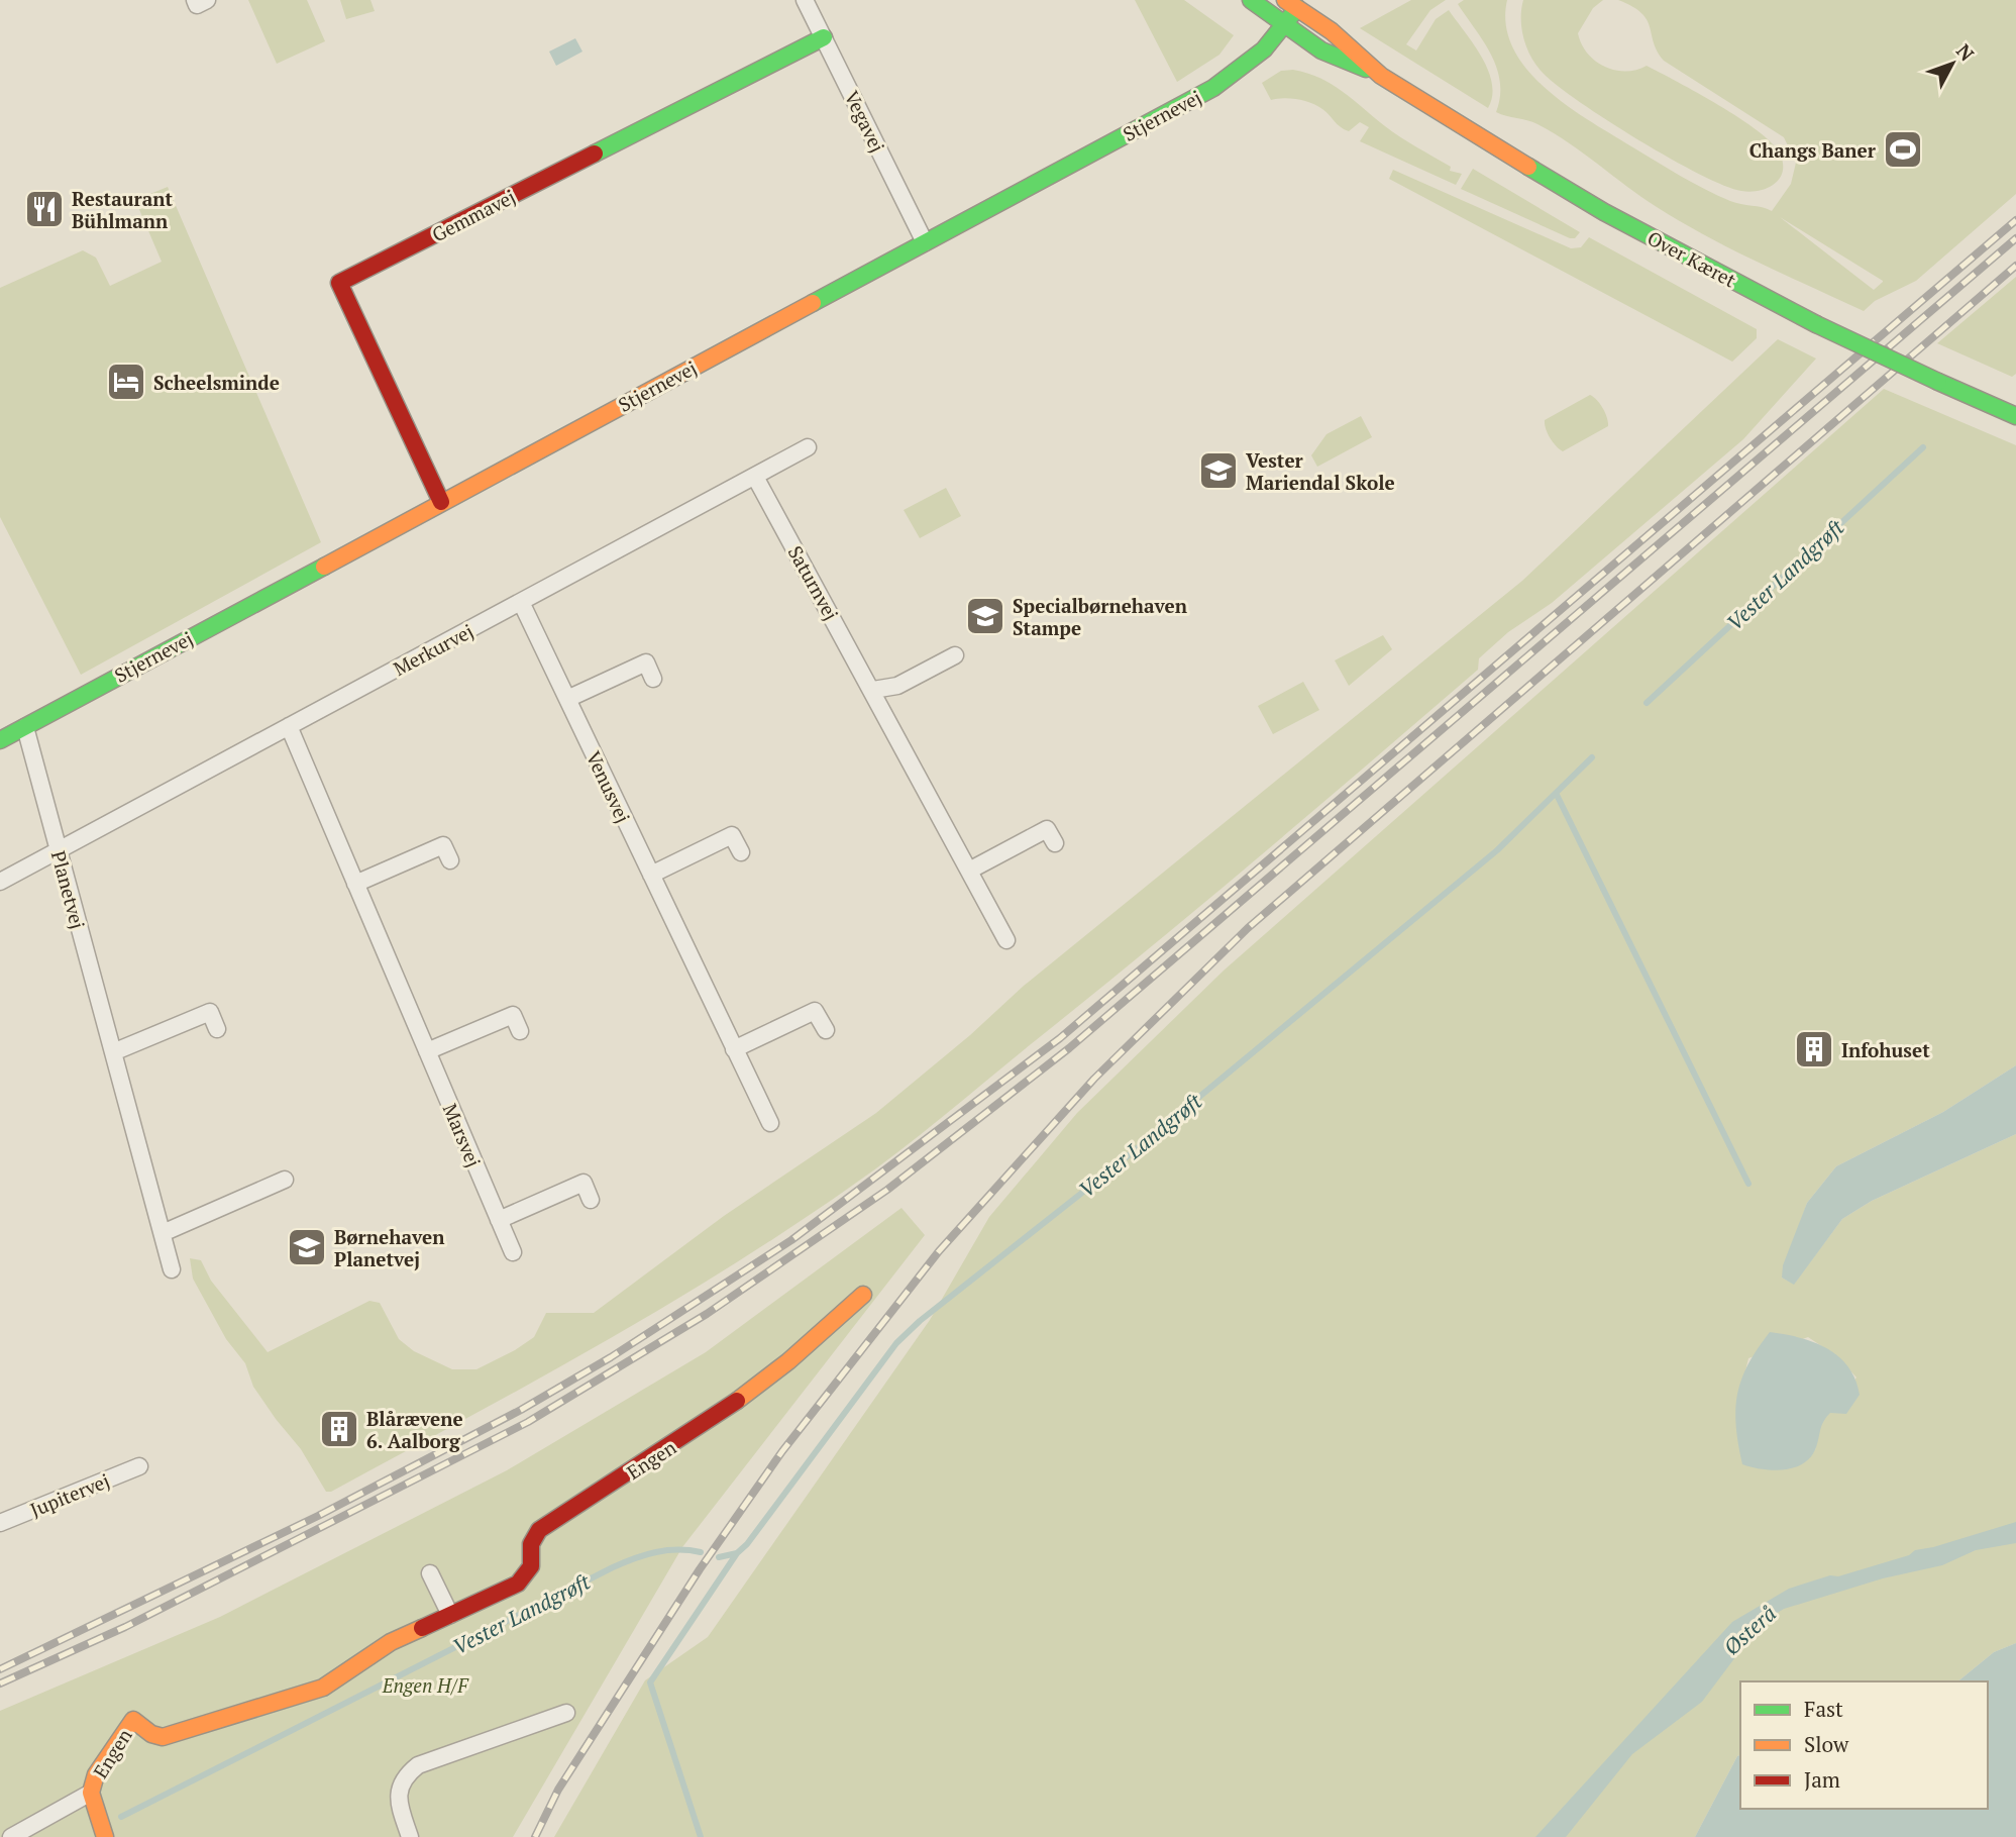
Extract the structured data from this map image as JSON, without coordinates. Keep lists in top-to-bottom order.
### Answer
{
  "streets": {
    "street": [
      "Stjernevej",
      "Vegavej",
      "Gemmavej",
      "Over Kæret",
      "Saturnvej",
      "Merkurvej",
      "Venusvej",
      "Planetvej",
      "Marsvej",
      "Engen",
      "Jupitervej"
    ]
  },
  "crossings": [
    ["Stjernevej", "Vegavej"],
    ["Stjernevej", "Gemmavej"],
    ["Stjernevej", "Over Kæret"],
    ["Stjernevej", "Planetvej"],
    ["Vegavej", "Gemmavej"],
    ["Saturnvej", "Merkurvej"],
    ["Merkurvej", "Venusvej"],
    ["Merkurvej", "Planetvej"],
    ["Merkurvej", "Marsvej"]
  ],
  "water": ["Vester Landgrøft", "Østerå"],
  "parks": ["Engen H/F"],
  "places": {
    "sports": ["Changs Baner"],
    "restaurant": ["Restaurant Bühlmann"],
    "hotel": ["Scheelsminde"],
    "school or university": ["Vester Mariendal Skole", "Specialbørnehaven Stampe", "Børnehaven Planetvej"],
    "building": ["Infohuset", "Blårævene 6. Aalborg"]
  },
  "legend": ["Fast", "Slow", "Jam"],
  "north": "top right"
}
